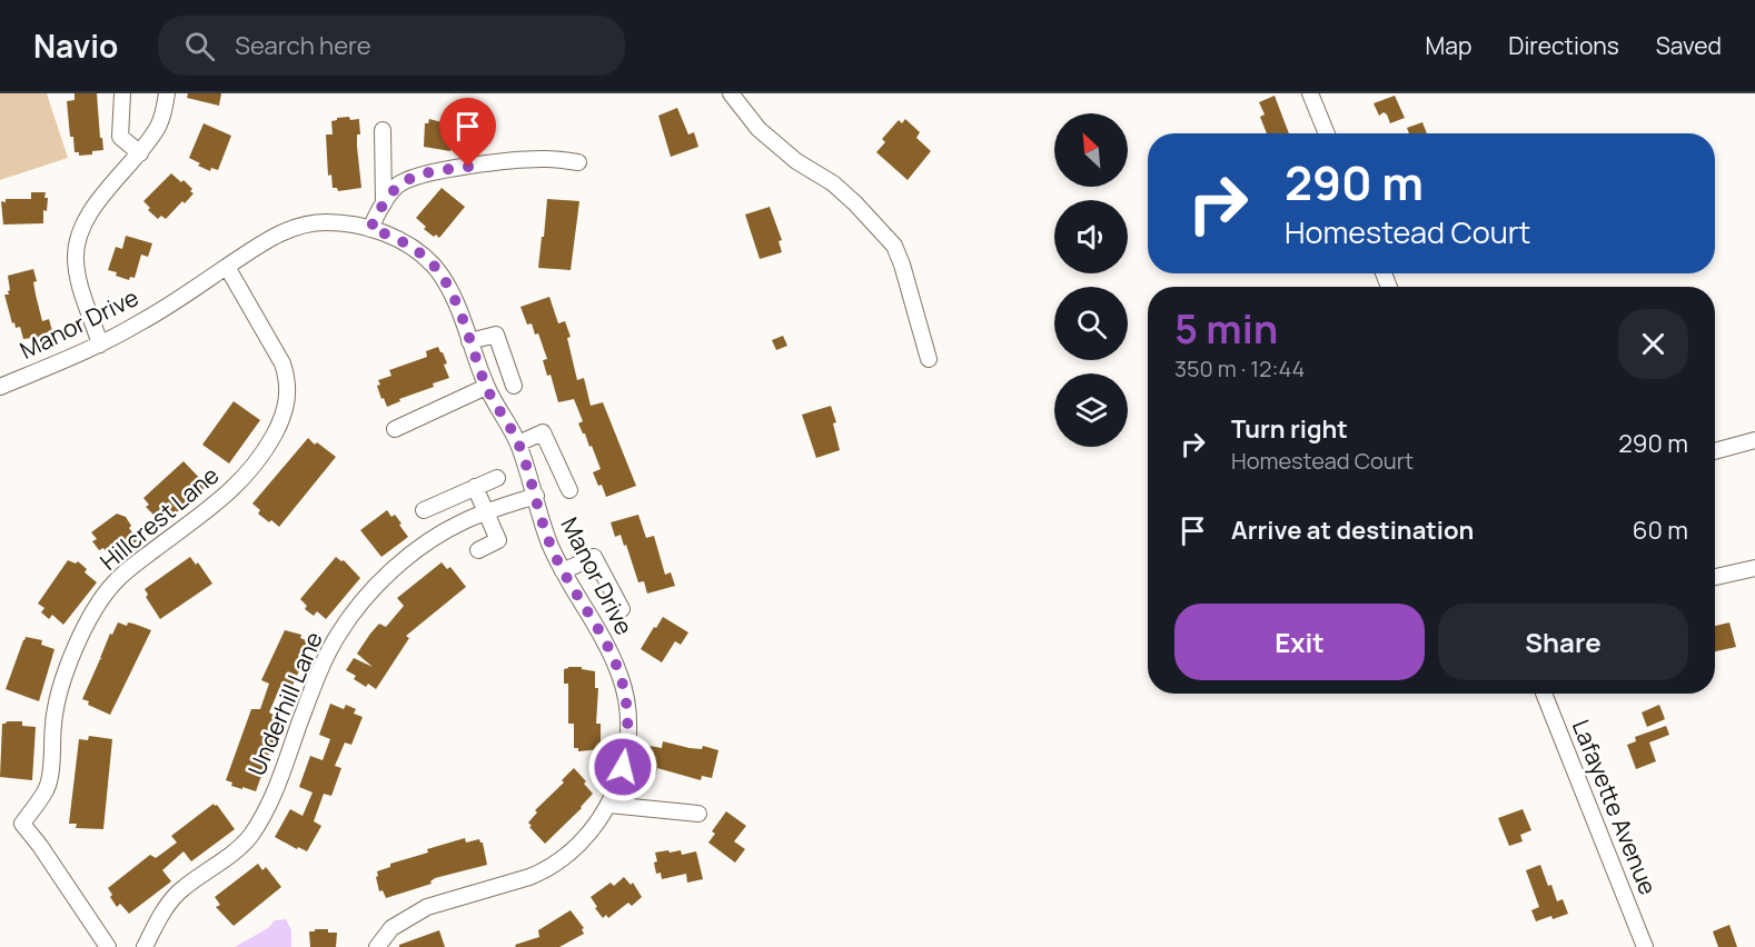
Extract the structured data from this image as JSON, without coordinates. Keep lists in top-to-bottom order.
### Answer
{
  "streets": {
    "street": [
      "Manor Drive",
      "Hillcrest Lane",
      "Underhill Lane",
      "Lafayette Avenue"
    ]
  },
  "crossings": [
    ["Manor Drive", "Hillcrest Lane"],
    ["Manor Drive", "Underhill Lane"]
  ],
  "north": "top left",
  "page": {
    "header": "Navio",
    "search": "Search here",
    "nav": ["Map", "Directions", "Saved"],
    "turn": ["290 m", "Homestead Court"],
    "heading": ["5 min", "350 m · 12:44"],
    "list": [
      {
        "name": "Turn right",
        "note": "Homestead Court",
        "value": "290 m"
      },
      {
        "name": "Arrive at destination",
        "value": "60 m"
      }
    ],
    "buttons": ["Exit", "Share"]
  }
}
